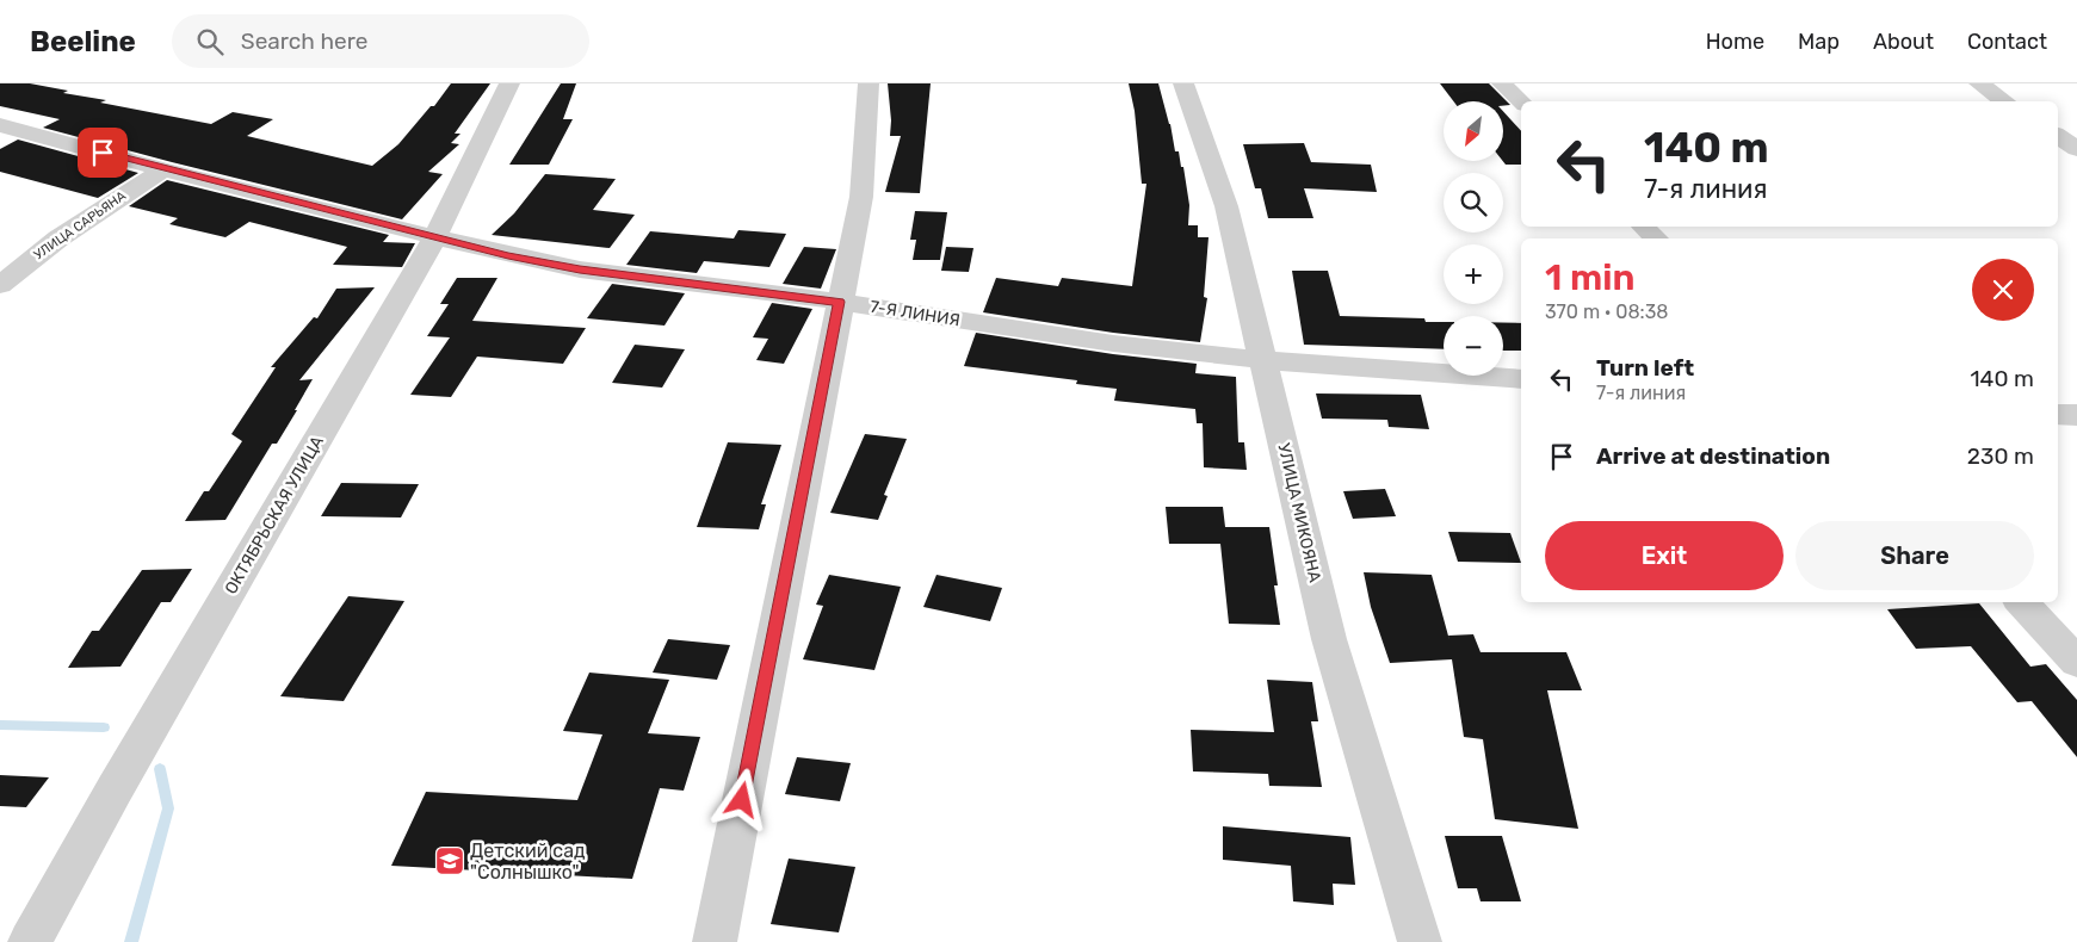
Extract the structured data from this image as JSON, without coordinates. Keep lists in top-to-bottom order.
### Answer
{
  "streets": {
    "street": [
      "УЛИЦА САРЬЯНА",
      "7-Я ЛИНИЯ",
      "УЛИЦА МИКОЯНА",
      "ОКТЯБРЬСКАЯ УЛИЦА"
    ]
  },
  "crossings": [
    ["УЛИЦА САРЬЯНА", "7-Я ЛИНИЯ"],
    ["7-Я ЛИНИЯ", "УЛИЦА МИКОЯНА"],
    ["7-Я ЛИНИЯ", "ОКТЯБРЬСКАЯ УЛИЦА"]
  ],
  "places": {
    "school or university": ["Детский сад \"Солнышко\""]
  },
  "north": "bottom left",
  "page": {
    "header": "Beeline",
    "search": "Search here",
    "nav": [
      "Home",
      "Map",
      "About",
      "Contact"
    ],
    "map_buttons": ["+", "−"],
    "turn": ["140 m", "7-я линия"],
    "heading": ["1 min", "370 m · 08:38"],
    "list": [
      {
        "name": "Turn left",
        "note": "7-я линия",
        "value": "140 m"
      },
      {
        "name": "Arrive at destination",
        "value": "230 m"
      }
    ],
    "buttons": ["Exit", "Share"]
  }
}
